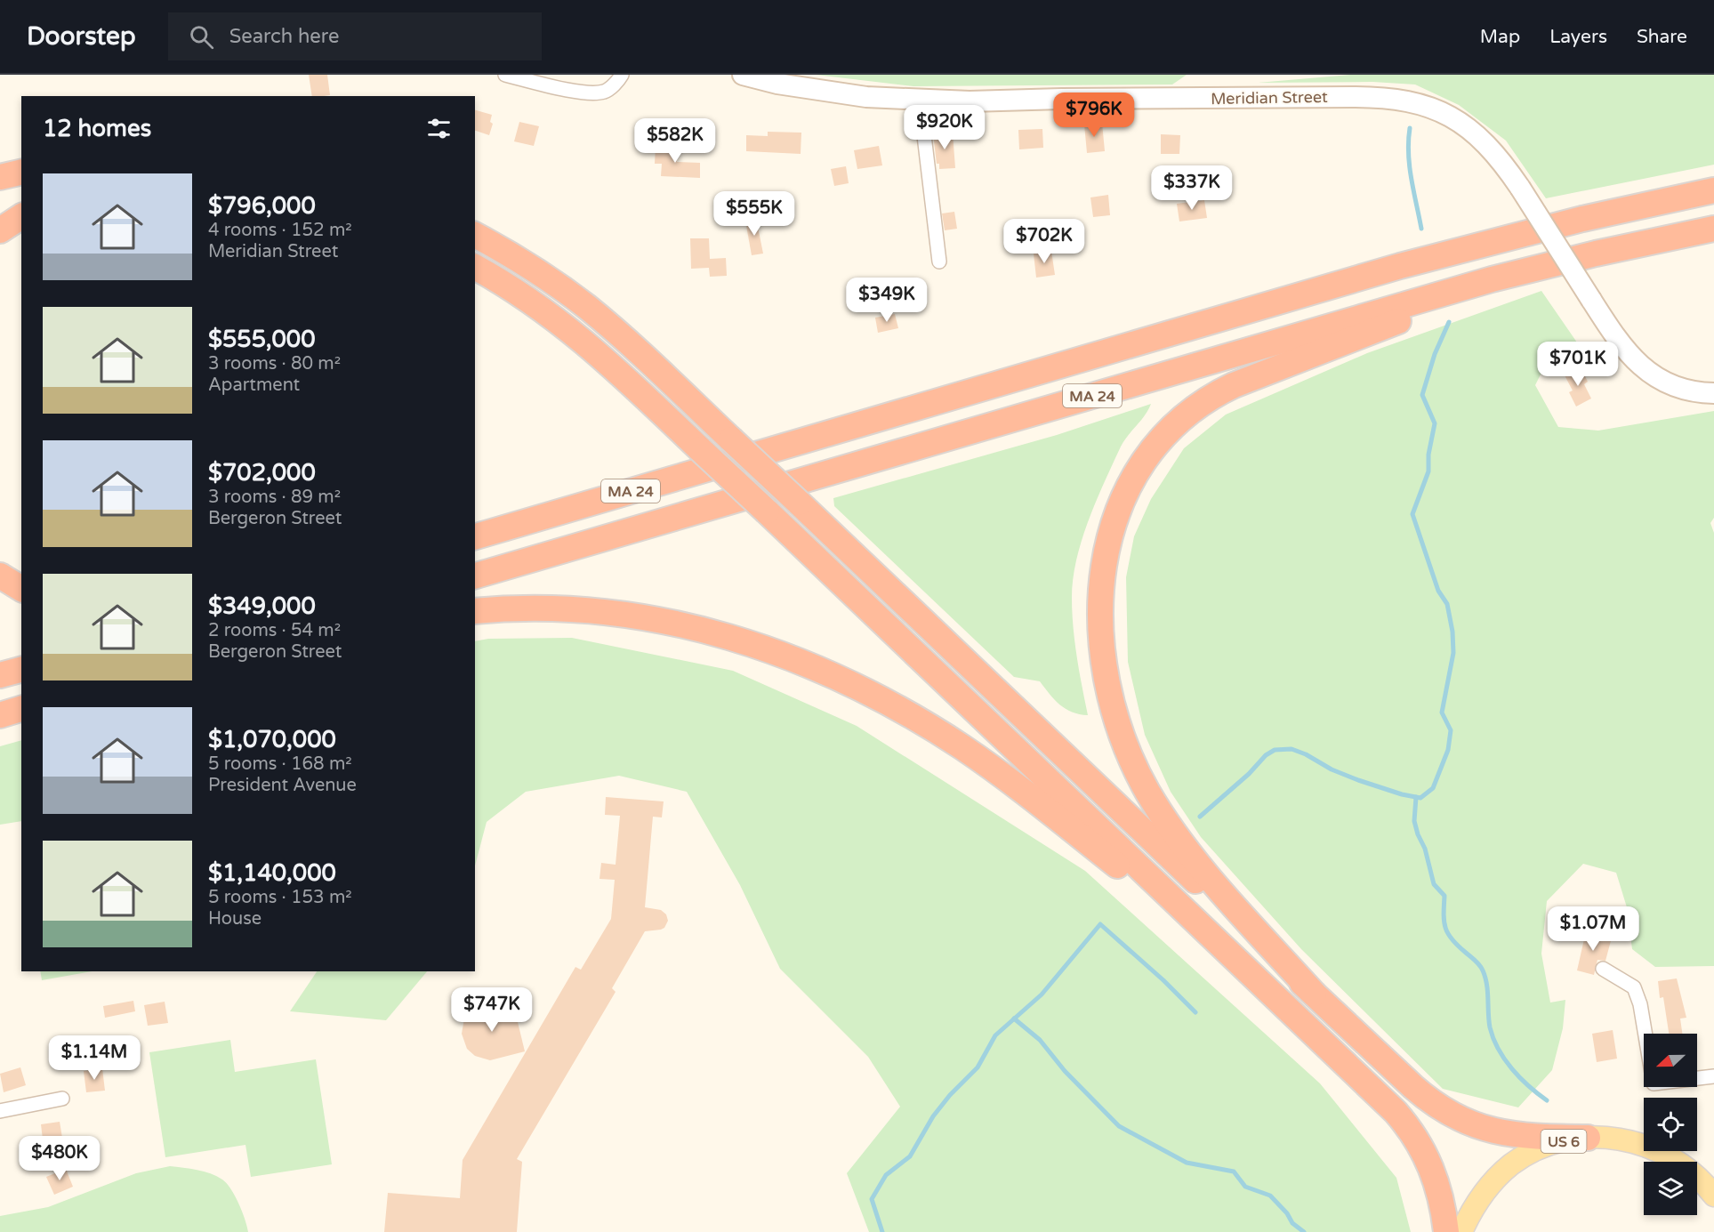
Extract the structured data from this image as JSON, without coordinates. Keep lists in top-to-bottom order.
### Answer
{
  "streets": {
    "highway": ["MA 24"],
    "main road": ["US 6"],
    "street": ["Meridian Street"]
  },
  "north": "left",
  "page": {
    "header": "Doorstep",
    "search": "Search here",
    "nav": ["Map", "Layers", "Share"],
    "price": [
      "$796K",
      "$920K",
      "$582K",
      "$337K",
      "$555K",
      "$702K",
      "$349K",
      "$701K",
      "$1.07M",
      "$747K",
      "$1.14M",
      "$480K"
    ],
    "heading": "12 homes",
    "list": [
      {
        "name": "$796,000",
        "note": "4 rooms · 152 m² · Meridian Street"
      },
      {
        "name": "$555,000",
        "note": "3 rooms · 80 m² · Apartment"
      },
      {
        "name": "$702,000",
        "note": "3 rooms · 89 m² · Bergeron Street"
      },
      {
        "name": "$349,000",
        "note": "2 rooms · 54 m² · Bergeron Street"
      },
      {
        "name": "$1,070,000",
        "note": "5 rooms · 168 m² · President Avenue"
      },
      {
        "name": "$1,140,000",
        "note": "5 rooms · 153 m² · House"
      }
    ]
  }
}
